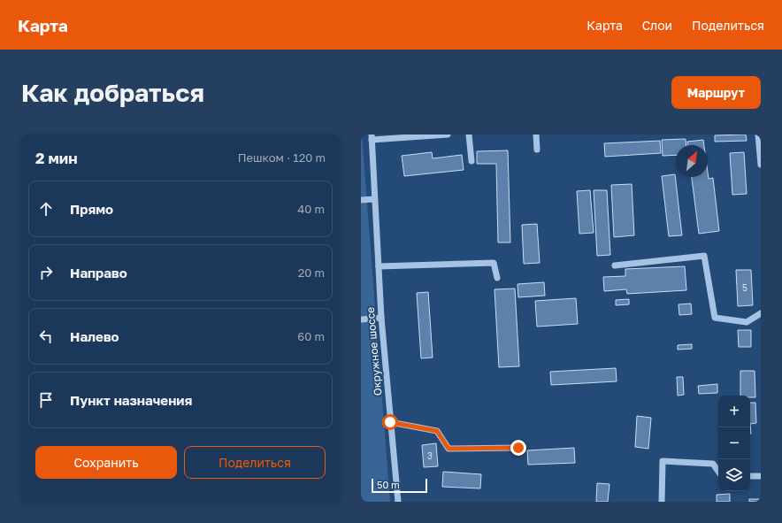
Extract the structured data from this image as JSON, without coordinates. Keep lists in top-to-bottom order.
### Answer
{
  "streets": {
    "street": ["Окружное шоссе"]
  },
  "house_numbers": ["5", "3"],
  "scale_bar": "50 m",
  "north": "top right",
  "page": {
    "header": "Карта",
    "nav": ["Карта", "Слои", "Поделиться"],
    "buttons": [
      "Маршрут",
      ["Сохранить", "Поделиться"]
    ],
    "title": "Как добраться",
    "heading": ["2 мин", "Пешком · 120 m"],
    "list": [
      ["Прямо", "40 m"],
      ["Направо", "20 m"],
      ["Налево", "60 m"],
      "Пункт назначения"
    ],
    "map_buttons": ["+", "−"],
    "scale": "50 m"
  }
}
